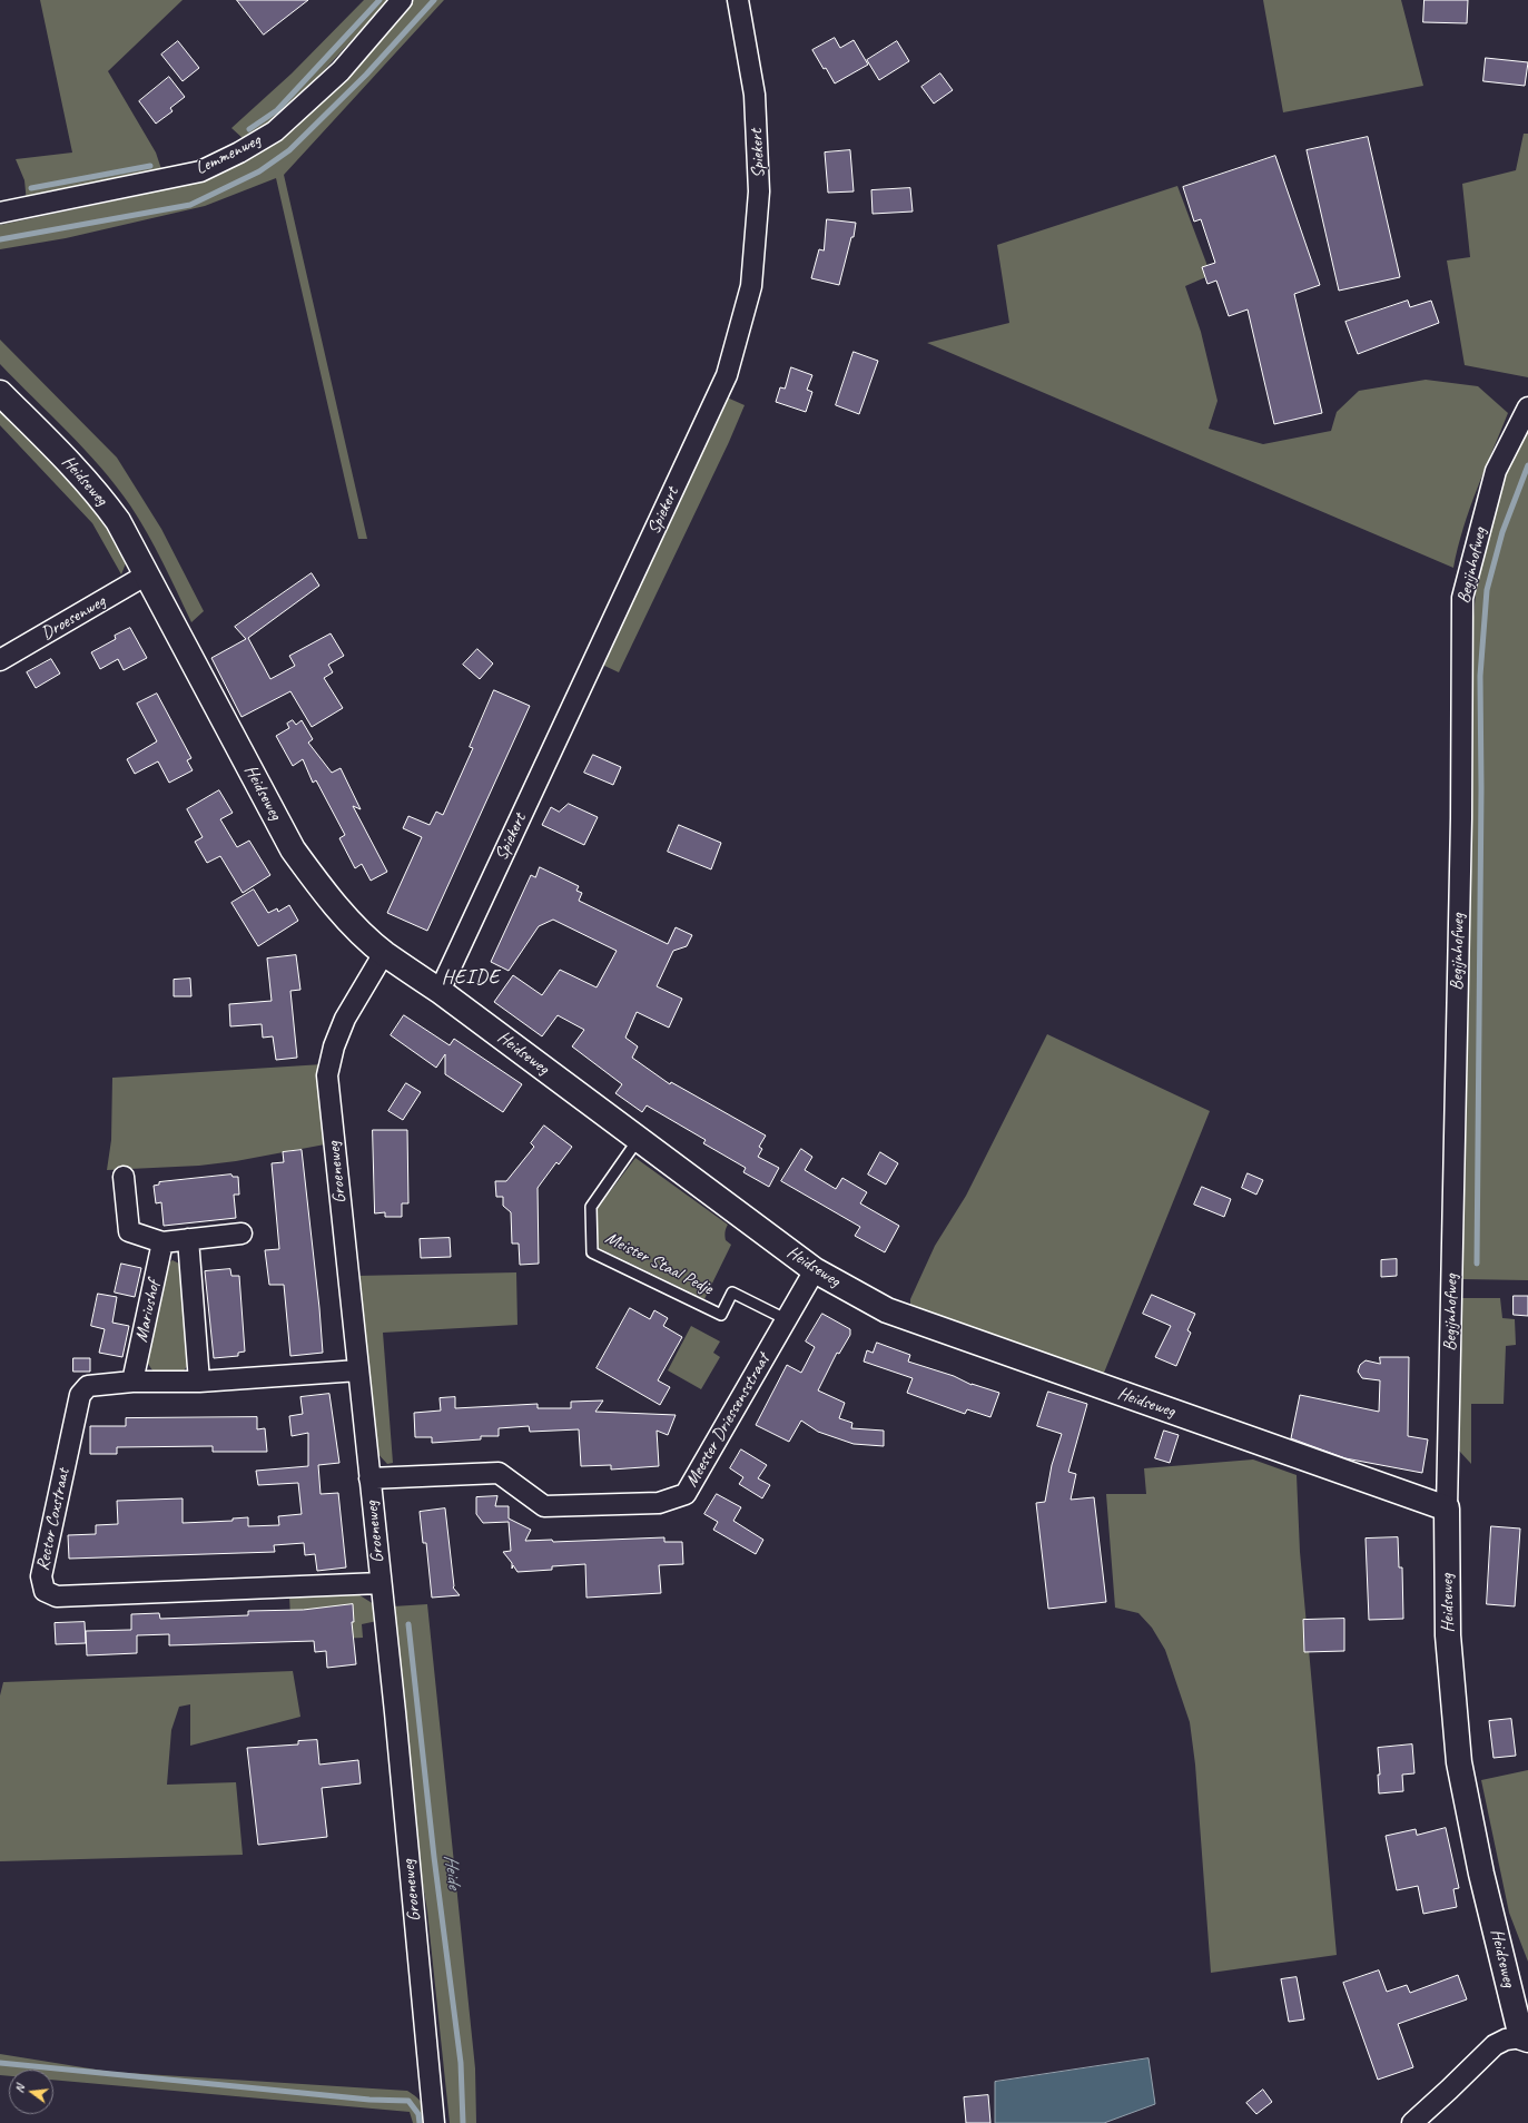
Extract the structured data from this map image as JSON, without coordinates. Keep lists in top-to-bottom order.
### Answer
{
  "streets": {
    "street": [
      "Spiekert",
      "Lemmenweg",
      "Heidseweg",
      "Begijnhofweg",
      "Droesenweg",
      "Groeneweg",
      "Mariushof",
      "Meester Driessensstraat",
      "Rector Coxstraat"
    ],
    "lane": ["Meister Staal Pedje"]
  },
  "crossings": [
    ["Spiekert", "Heidseweg"],
    ["Heidseweg", "Begijnhofweg"],
    ["Heidseweg", "Droesenweg"],
    ["Heidseweg", "Groeneweg"],
    ["Heidseweg", "Meister Staal Pedje"],
    ["Heidseweg", "Meester Driessensstraat"],
    ["Groeneweg", "Meester Driessensstraat"],
    ["Groeneweg", "Rector Coxstraat"],
    ["Meister Staal Pedje", "Meester Driessensstraat"],
    ["Mariushof", "Rector Coxstraat"]
  ],
  "districts": ["HEIDE"],
  "water": ["Heide"],
  "north": "left"
}
